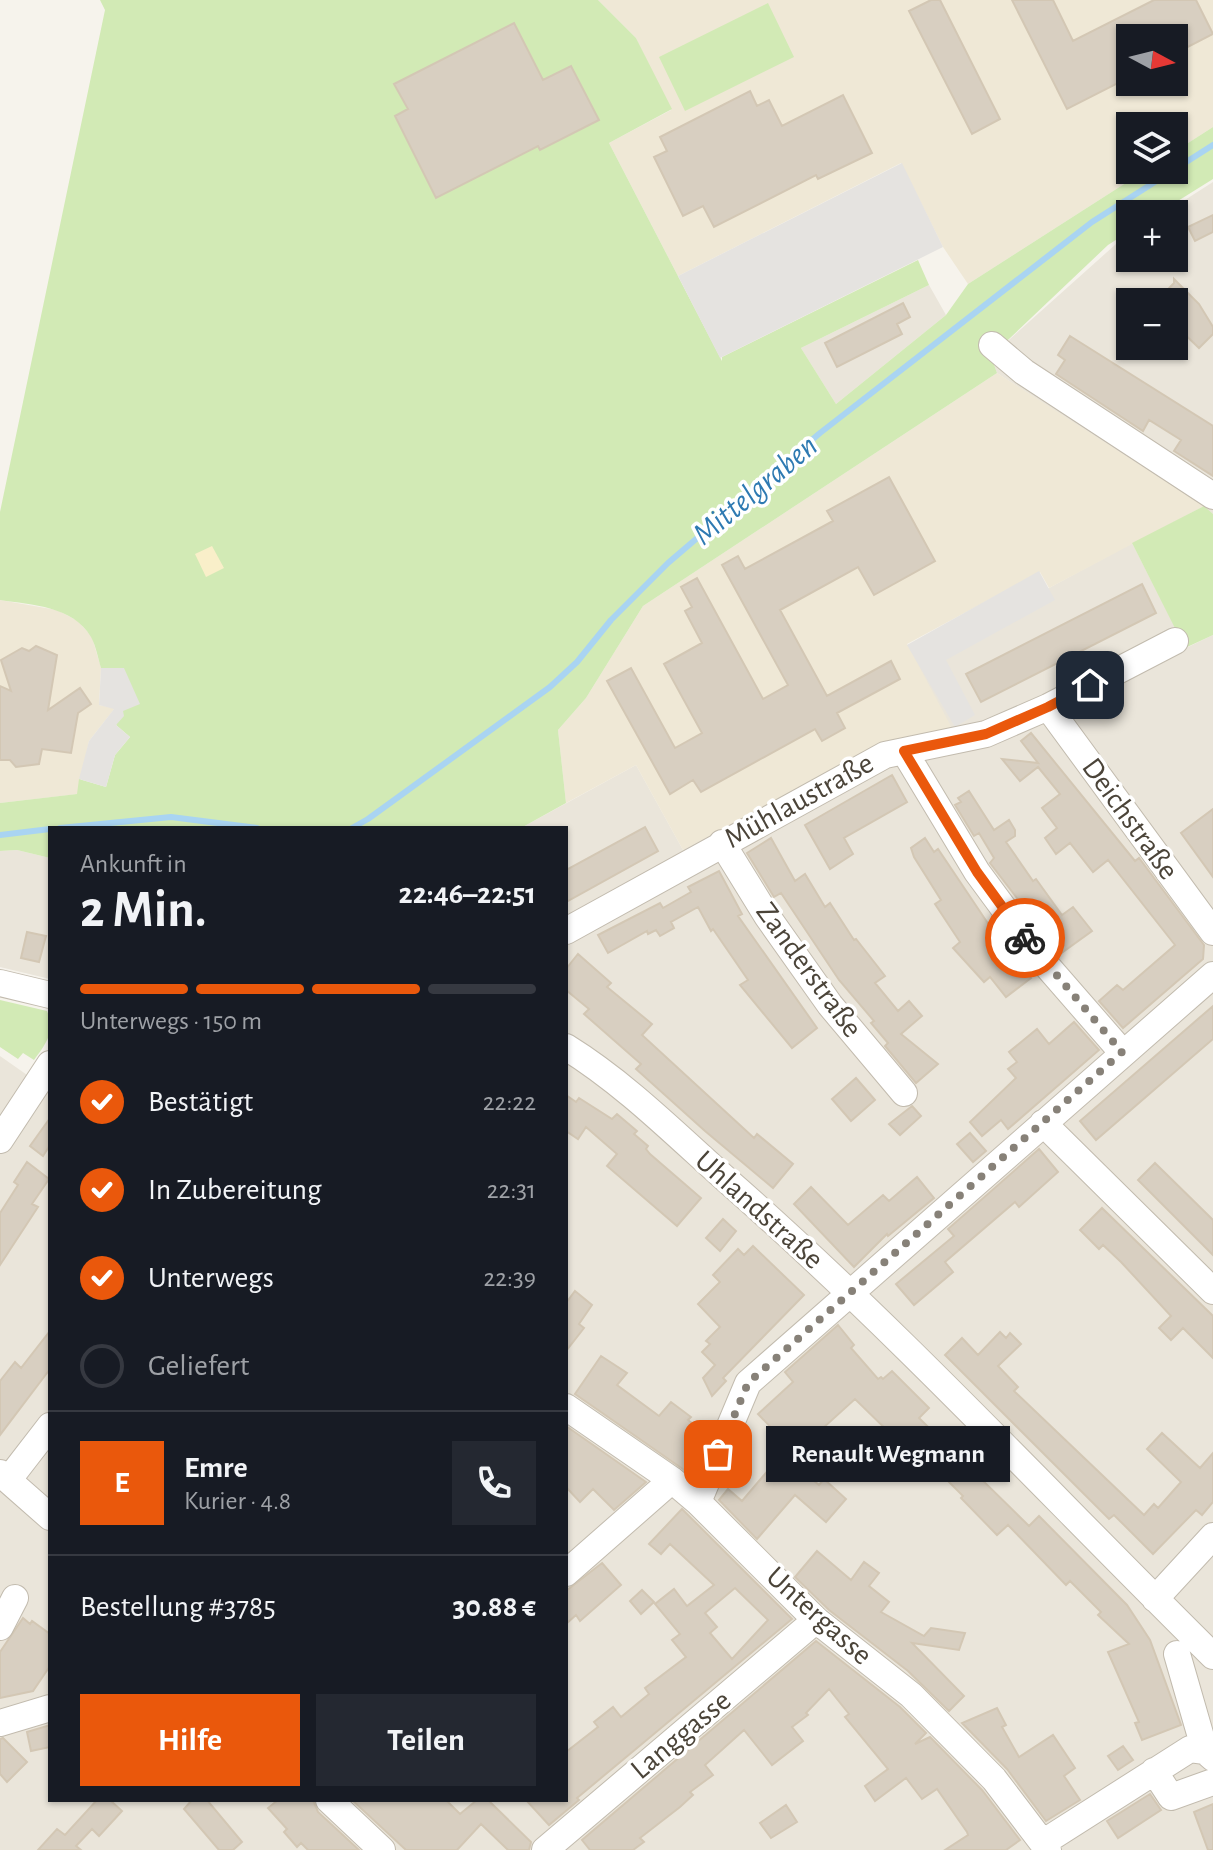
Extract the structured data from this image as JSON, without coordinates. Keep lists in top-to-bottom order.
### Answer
{
  "streets": {
    "street": [
      "Mühlaustraße",
      "Deichstraße",
      "Zanderstraße",
      "Uhlandstraße",
      "Untergasse",
      "Langgasse"
    ]
  },
  "crossings": [
    ["Mühlaustraße", "Deichstraße"],
    ["Mühlaustraße", "Zanderstraße"],
    ["Untergasse", "Langgasse"]
  ],
  "water": ["Mittelgraben"],
  "places": ["Renault Wegmann"],
  "north": "right",
  "page": {
    "map_buttons": ["+", "−"],
    "heading": ["2 Min.", "Ankunft in", "22:46–22:51"],
    "panel": [
      "Emre",
      "Kurier · 4.8",
      "Bestellung #3785",
      "30.88 €"
    ],
    "bar": "Unterwegs · 150 m",
    "list": [
      ["Bestätigt", "22:22"],
      ["In Zubereitung", "22:31"],
      ["Unterwegs", "22:39"],
      "Geliefert"
    ],
    "bubble": "Renault Wegmann",
    "round": "E",
    "buttons": ["Hilfe", "Teilen"]
  }
}
